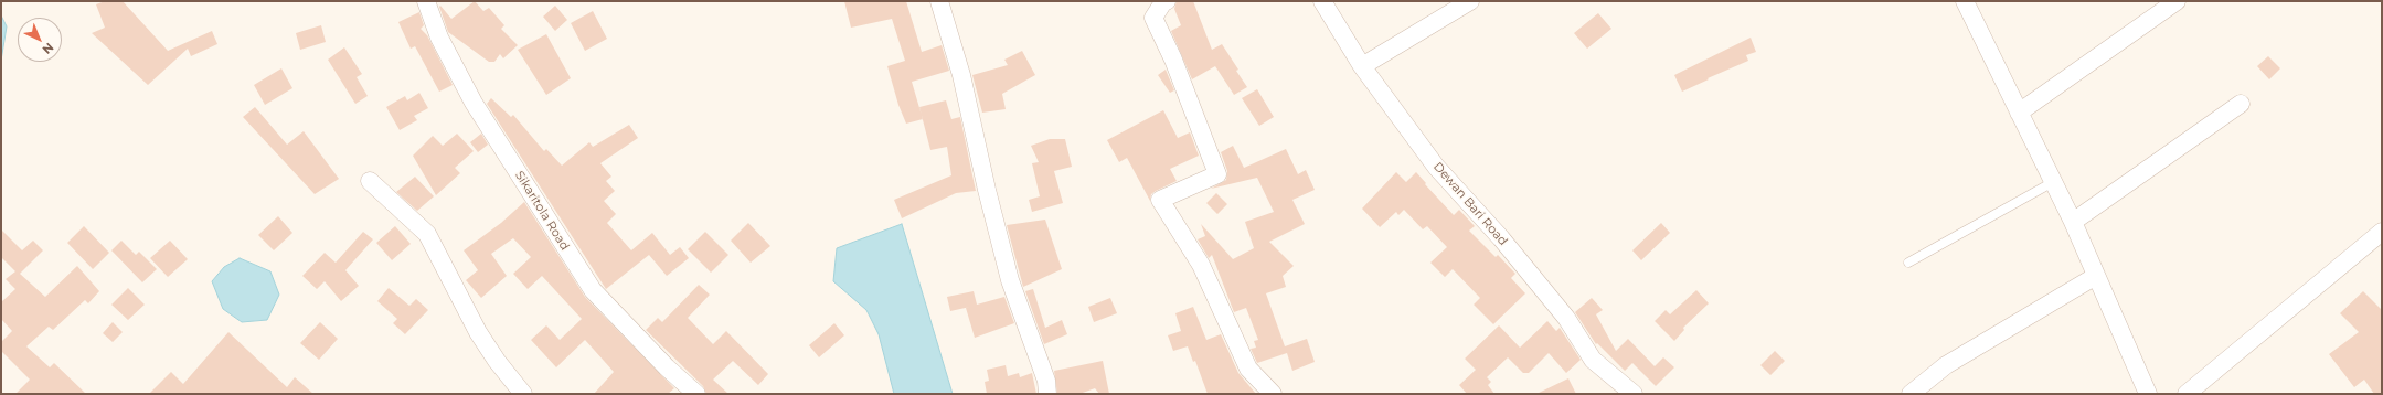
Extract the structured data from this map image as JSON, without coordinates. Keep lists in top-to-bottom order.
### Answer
{
  "streets": {
    "street": ["Dewan Bari Road", "Sikaritola Road"]
  },
  "north": "bottom right"
}
